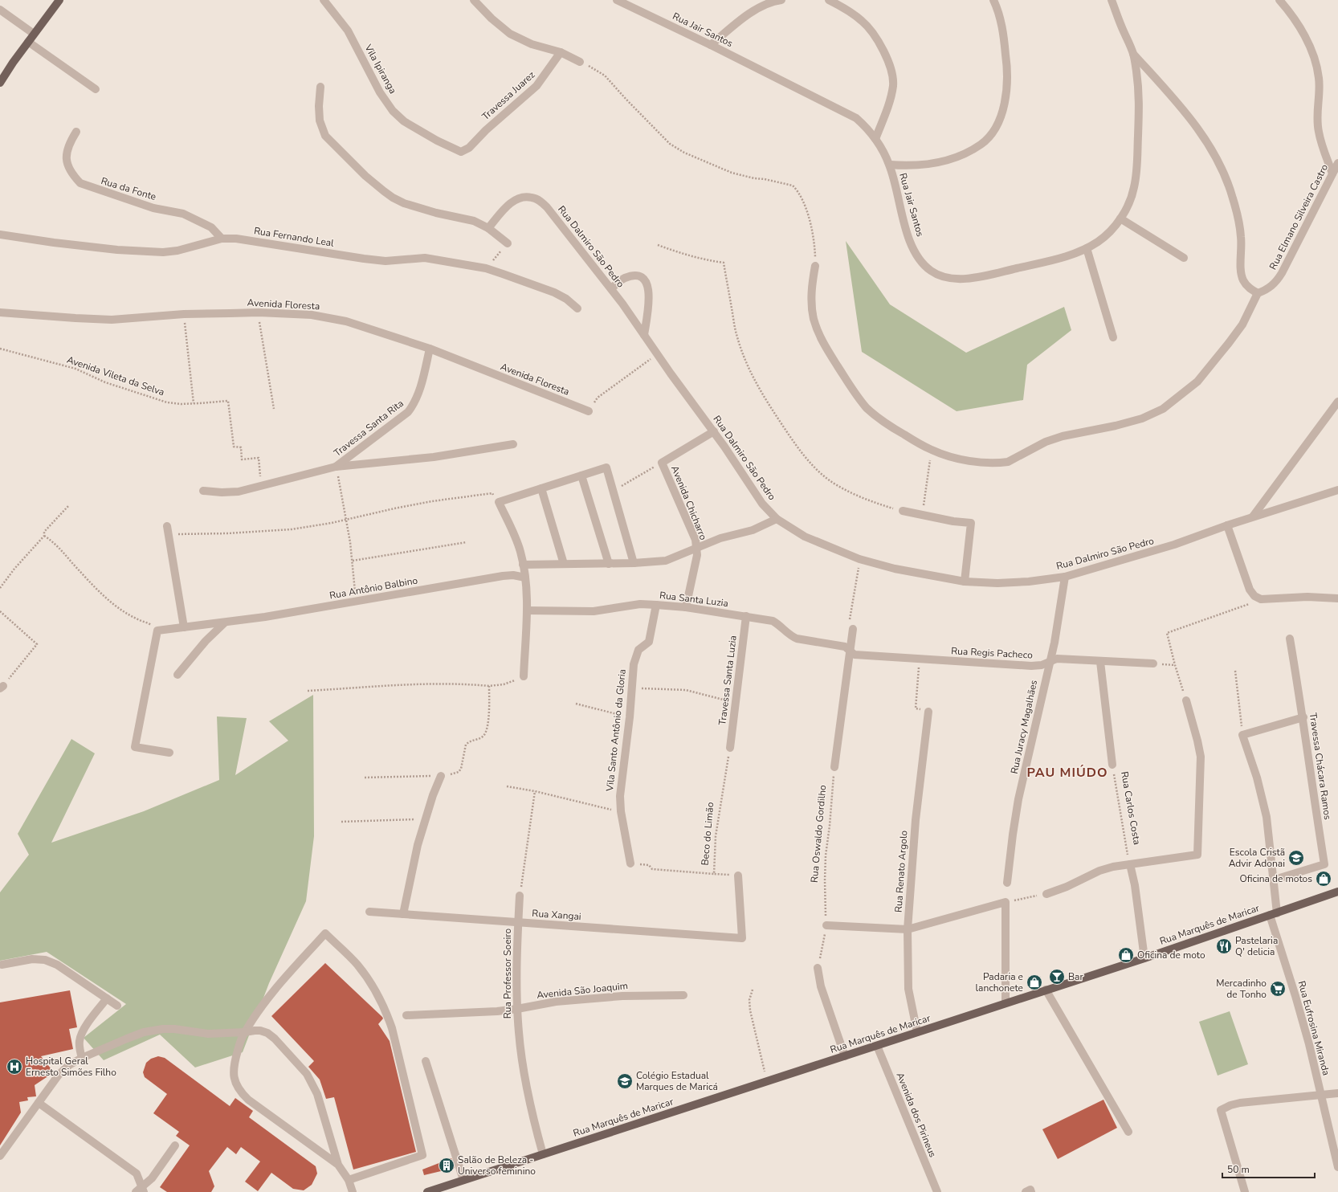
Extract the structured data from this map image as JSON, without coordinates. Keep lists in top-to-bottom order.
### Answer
{
  "streets": {
    "main road": ["Rua Marquês de Maricar"],
    "street": [
      "Rua Jair Santos",
      "Vila Ipiranga",
      "Travessa Juarez",
      "Rua da Fonte",
      "Rua Elmano Silveira Castro",
      "Rua Fernando Leal",
      "Rua Dalmiro São Pedro",
      "Avenida Floresta",
      "Travessa Santa Rita",
      "Avenida Chicharro",
      "Rua Antônio Balbino",
      "Rua Santa Luzia",
      "Rua Regis Pacheco",
      "Travessa Santa Luzia",
      "Rua Juracy Magalhães",
      "Vila Santo Antônio da Gloria",
      "Travessa Chácara Ramos",
      "Rua Carlos Costa",
      "Rua Renato Argolo",
      "Rua Xangai",
      "Rua Professor Soeiro",
      "Avenida São Joaquim",
      "Rua Eufrosina Miranda",
      "Avenida dos Pirineus"
    ],
    "path": ["Avenida Vileta da Selva", "Beco do Limão", "Rua Oswaldo Gordilho"]
  },
  "crossings": [
    ["Vila Ipiranga", "Travessa Juarez"],
    ["Rua da Fonte", "Rua Fernando Leal"],
    ["Rua Dalmiro São Pedro", "Rua Juracy Magalhães"],
    ["Avenida Floresta", "Travessa Santa Rita"],
    ["Avenida Vileta da Selva", "Travessa Santa Rita"],
    ["Avenida Chicharro", "Rua Santa Luzia"],
    ["Rua Santa Luzia", "Rua Regis Pacheco"],
    ["Rua Santa Luzia", "Travessa Santa Luzia"],
    ["Rua Santa Luzia", "Vila Santo Antônio da Gloria"],
    ["Rua Regis Pacheco", "Rua Juracy Magalhães"],
    ["Rua Regis Pacheco", "Rua Carlos Costa"],
    ["Travessa Santa Luzia", "Beco do Limão"],
    ["Beco do Limão", "Rua Xangai"],
    ["Rua Renato Argolo", "Rua Marquês de Maricar"],
    ["Rua Xangai", "Rua Professor Soeiro"],
    ["Rua Marquês de Maricar", "Rua Professor Soeiro"],
    ["Rua Marquês de Maricar", "Rua Eufrosina Miranda"],
    ["Rua Marquês de Maricar", "Avenida dos Pirineus"],
    ["Rua Professor Soeiro", "Avenida São Joaquim"]
  ],
  "districts": ["PAU MIÚDO"],
  "places": {
    "school or university": ["Escola Cristã Advir Adonai", "Colégio Estadual Marques de Maricá"],
    "shop": ["Oficina de motos", "Oficina de moto", "Padaria e lanchonete"],
    "restaurant": ["Pastelaria Q' delicia"],
    "bar": ["Bar"],
    "supermarket": ["Mercadinho de Tonho"],
    "hospital": ["Hospital Geral Ernesto Simões Filho"],
    "building": ["Salão de Beleza - Universo feminino"]
  },
  "scale_bar": "50 m"
}
